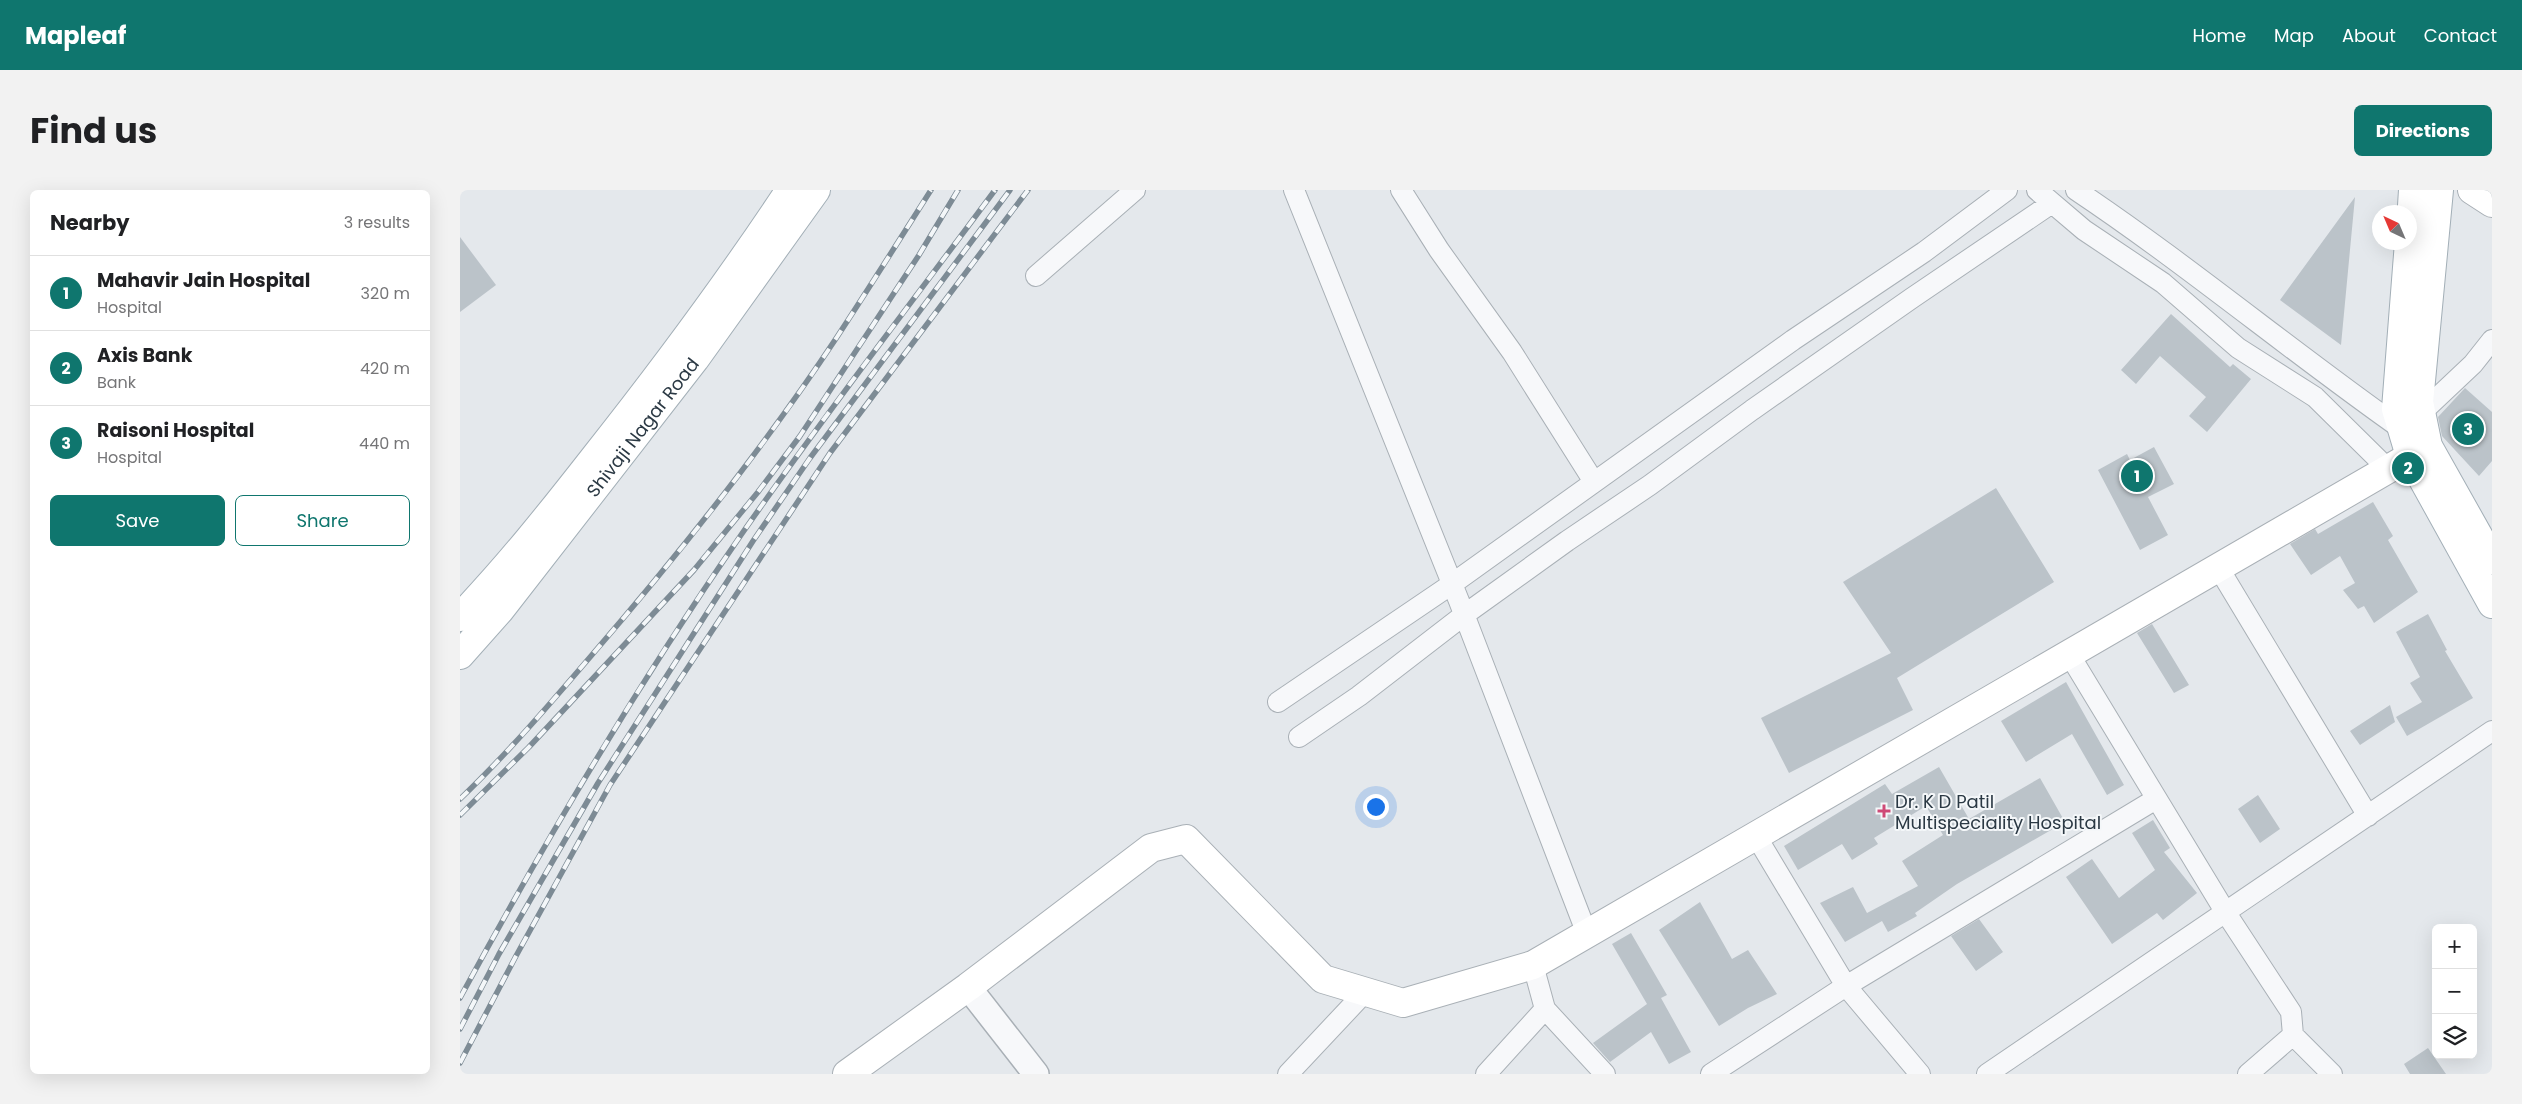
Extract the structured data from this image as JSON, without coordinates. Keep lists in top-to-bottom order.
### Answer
{
  "streets": {
    "main road": ["Shivaji Nagar Road"]
  },
  "places": {
    "health": ["Dr. K D Patil Multispeciality Hospital"]
  },
  "north": "top left",
  "page": {
    "header": "Mapleaf",
    "nav": [
      "Home",
      "Map",
      "About",
      "Contact"
    ],
    "title": "Find us",
    "buttons": [
      "Directions",
      ["Save", "Share"]
    ],
    "heading": ["Nearby", "3 results"],
    "list": [
      {
        "mark": "1",
        "name": "Mahavir Jain Hospital",
        "note": "Hospital",
        "value": "320 m"
      },
      {
        "mark": "2",
        "name": "Axis Bank",
        "note": "Bank",
        "value": "420 m"
      },
      {
        "mark": "3",
        "name": "Raisoni Hospital",
        "note": "Hospital",
        "value": "440 m"
      }
    ],
    "pins": ["3", "2", "1"],
    "map_buttons": ["+", "−"]
  }
}
